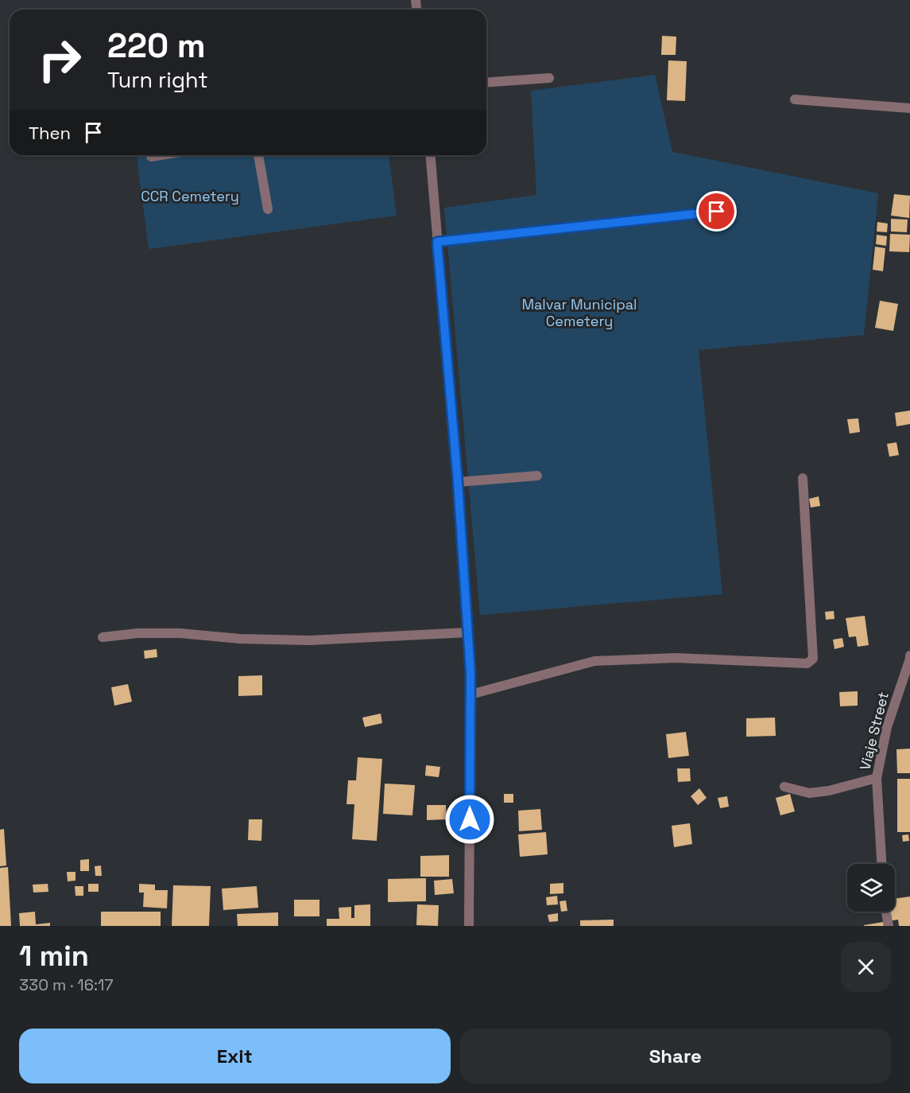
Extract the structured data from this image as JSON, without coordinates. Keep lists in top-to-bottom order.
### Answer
{
  "streets": {
    "street": ["Viaje Street"]
  },
  "parks": ["CCR Cemetery", "Malvar Municipal Cemetery"],
  "page": {
    "turn": ["220 m", "Turn right"],
    "then": "Then",
    "heading": ["1 min", "330 m · 16:17"],
    "buttons": ["Exit", "Share"]
  }
}
